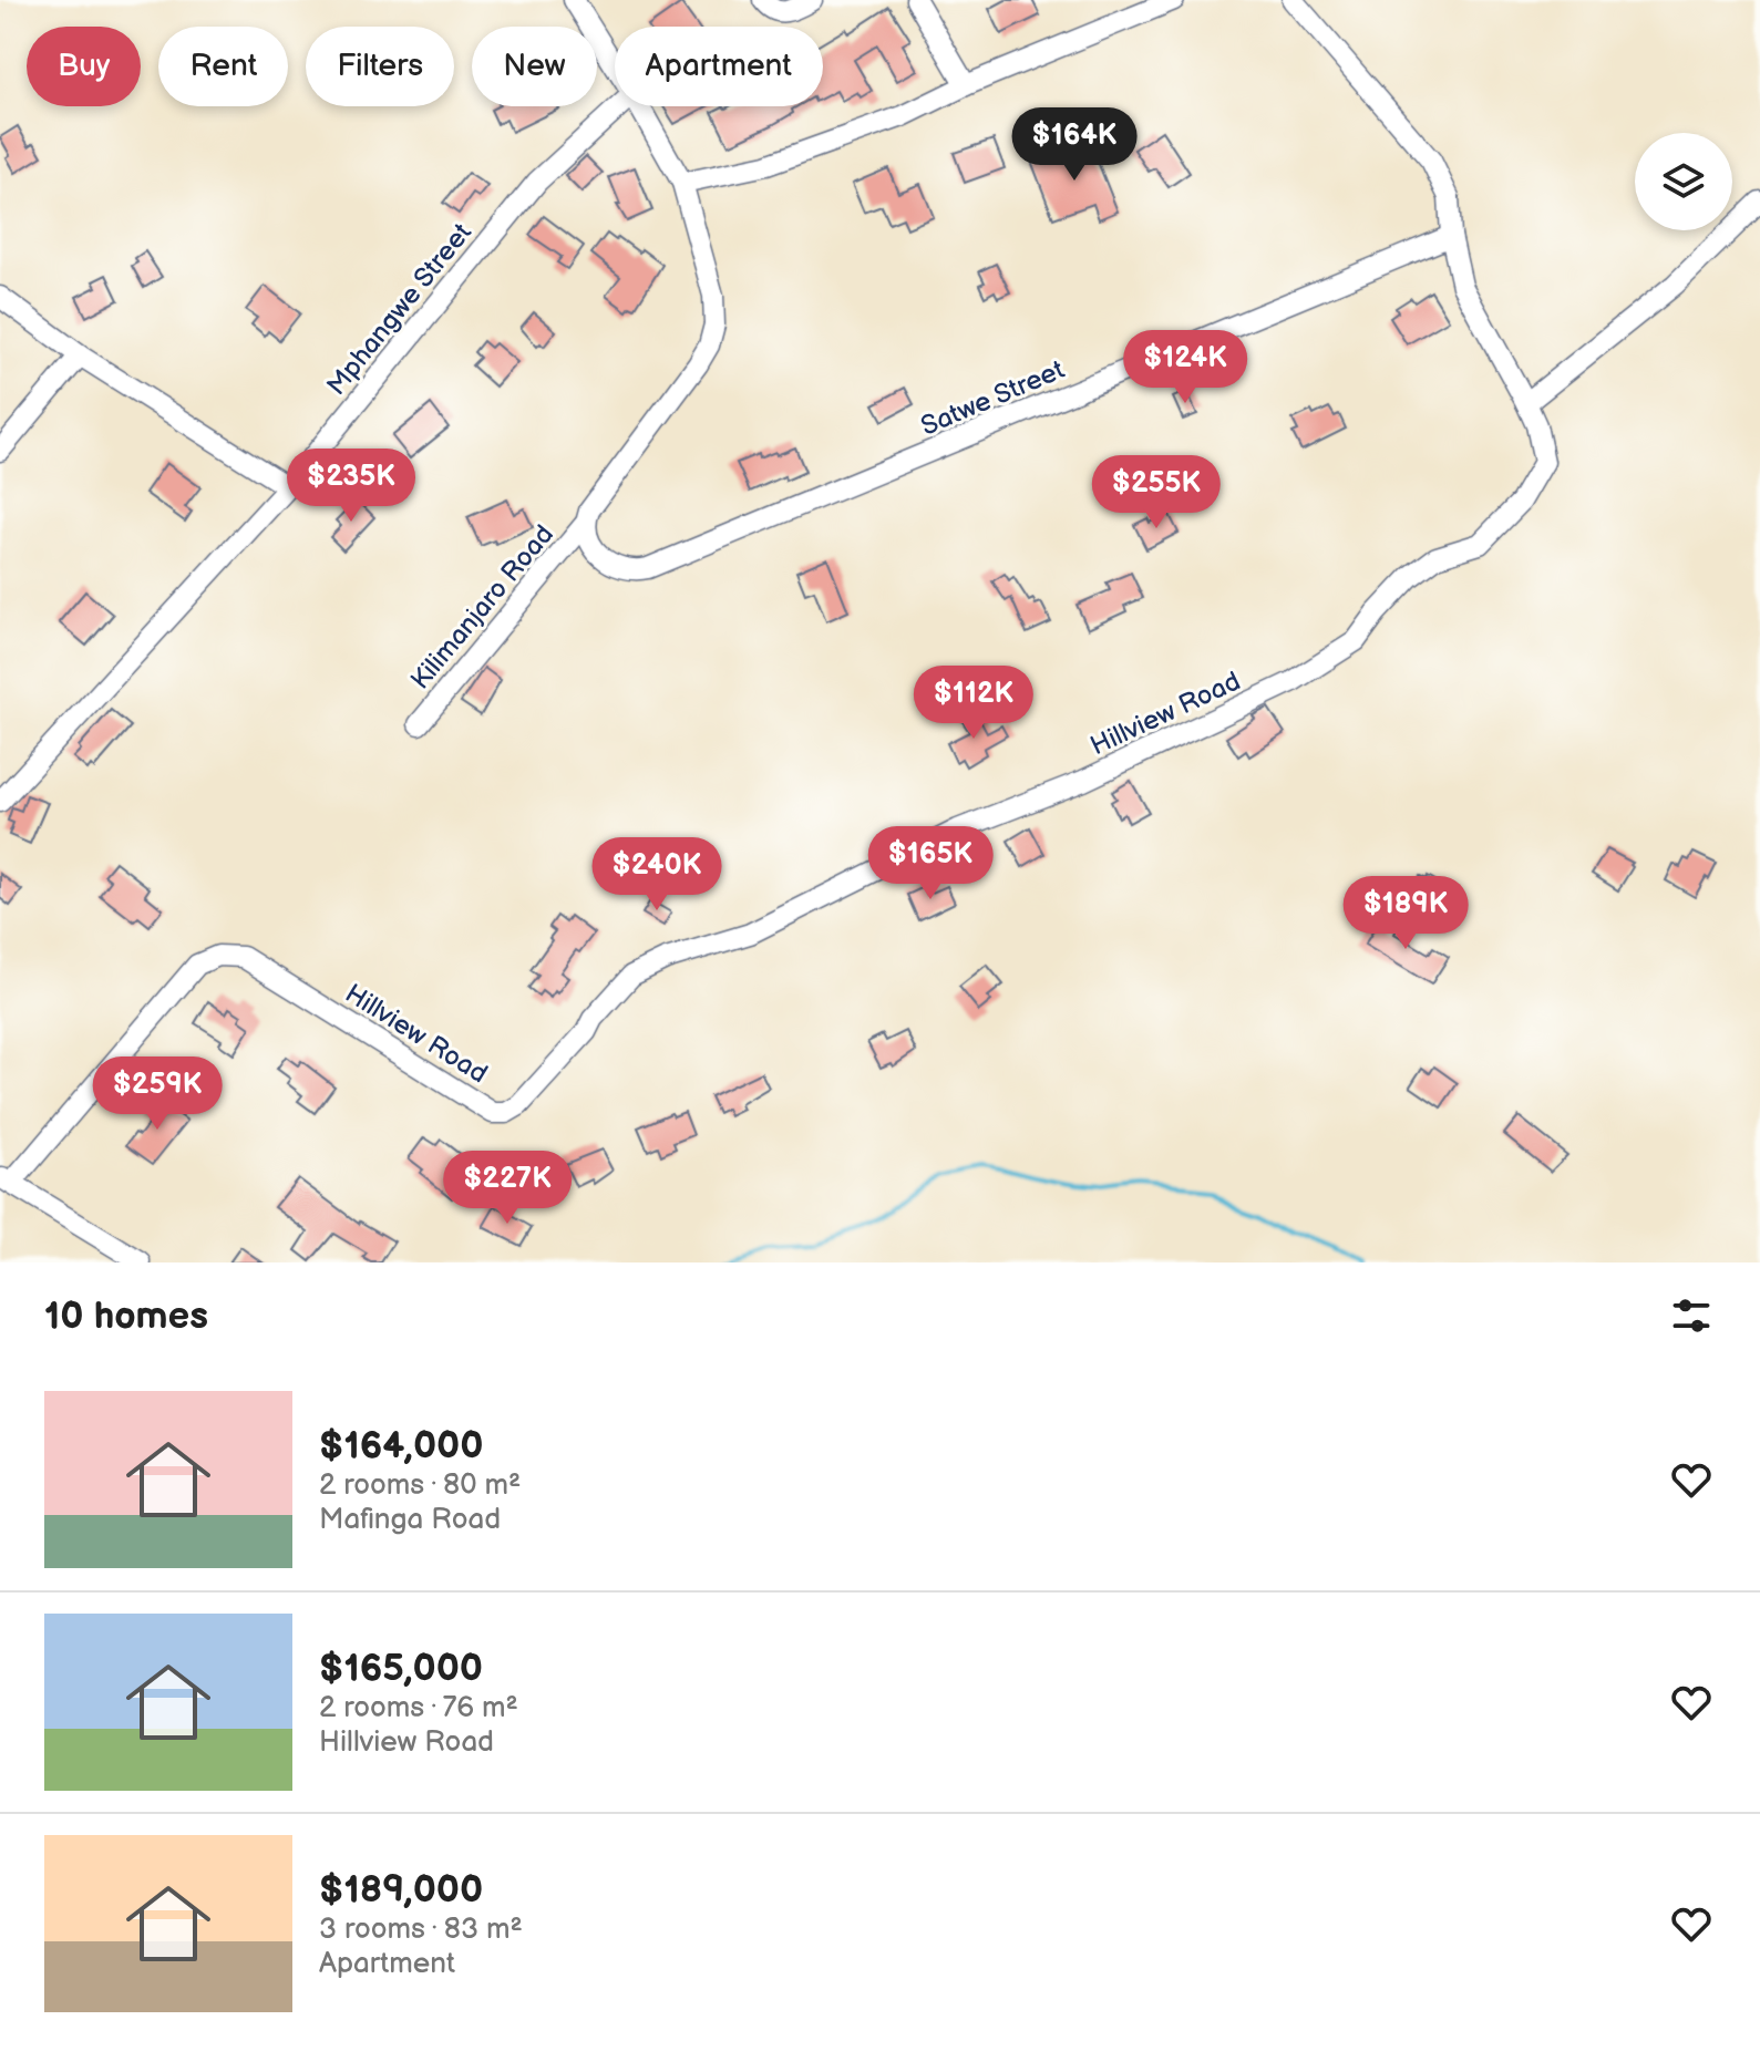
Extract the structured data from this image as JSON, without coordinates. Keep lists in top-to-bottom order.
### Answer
{
  "streets": {
    "street": [
      "Mphangwe Street",
      "Satwe Street",
      "Kilimanjaro Road",
      "Hillview Road"
    ]
  },
  "crossings": [
    ["Satwe Street", "Kilimanjaro Road"],
    ["Satwe Street", "Hillview Road"]
  ],
  "page": {
    "chip": [
      "Buy",
      "Rent",
      "Filters",
      "New",
      "Apartment"
    ],
    "price": [
      "$164K",
      "$124K",
      "$235K",
      "$255K",
      "$112K",
      "$165K",
      "$240K",
      "$189K",
      "$259K",
      "$227K"
    ],
    "heading": "10 homes",
    "list": [
      {
        "name": "$164,000",
        "note": "2 rooms · 80 m² · Mafinga Road"
      },
      {
        "name": "$165,000",
        "note": "2 rooms · 76 m² · Hillview Road"
      },
      {
        "name": "$189,000",
        "note": "3 rooms · 83 m² · Apartment"
      }
    ]
  }
}
